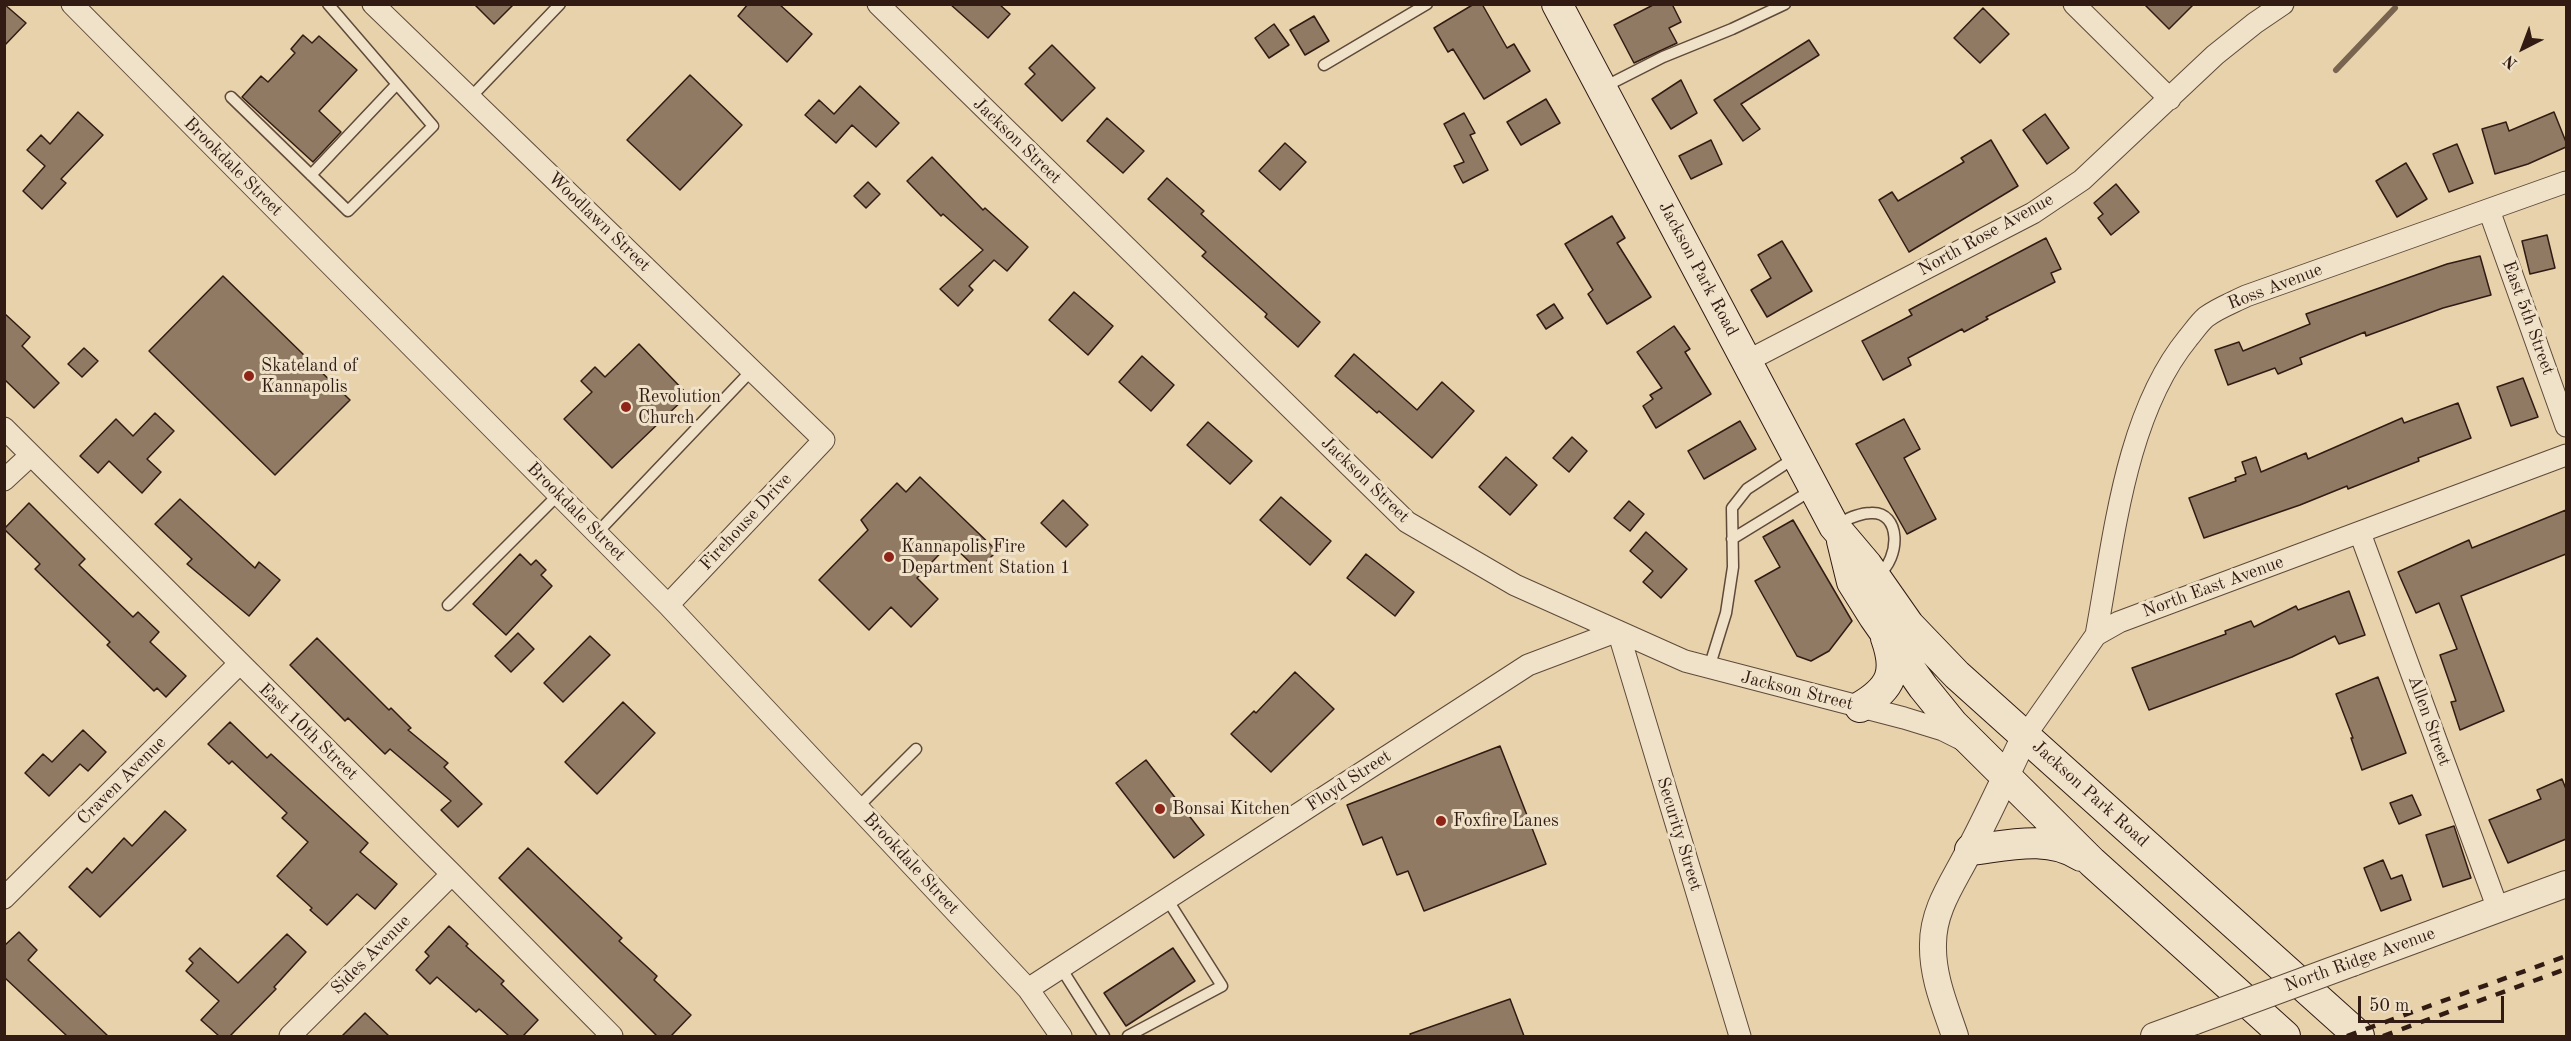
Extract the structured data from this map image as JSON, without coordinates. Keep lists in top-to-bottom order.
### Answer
{
  "streets": {
    "main road": ["Jackson Park Road"],
    "street": [
      "Jackson Street",
      "Brookdale Street",
      "Woodlawn Street",
      "North Rose Avenue",
      "Ross Avenue",
      "East 5th Street",
      "Firehouse Drive",
      "North East Avenue",
      "Allen Street",
      "East 10th Street",
      "Craven Avenue",
      "Floyd Street",
      "Security Street",
      "Sides Avenue",
      "North Ridge Avenue"
    ]
  },
  "crossings": [
    ["Jackson Street", "Jackson Park Road"],
    ["Jackson Street", "Floyd Street"],
    ["Jackson Street", "Security Street"],
    ["Brookdale Street", "Firehouse Drive"],
    ["Brookdale Street", "Floyd Street"],
    ["Woodlawn Street", "Firehouse Drive"],
    ["North Rose Avenue", "Jackson Park Road"],
    ["Jackson Park Road", "North East Avenue"],
    ["Ross Avenue", "East 5th Street"],
    ["Ross Avenue", "North East Avenue"],
    ["North East Avenue", "Allen Street"],
    ["Allen Street", "North Ridge Avenue"],
    ["East 10th Street", "Craven Avenue"],
    ["East 10th Street", "Sides Avenue"],
    ["Floyd Street", "Security Street"]
  ],
  "places": [
    "Skateland of Kannapolis",
    "Revolution Church",
    "Kannapolis Fire Department Station 1",
    "Bonsai Kitchen",
    "Foxfire Lanes"
  ],
  "scale_bar": "50 m",
  "north": "bottom left"
}
